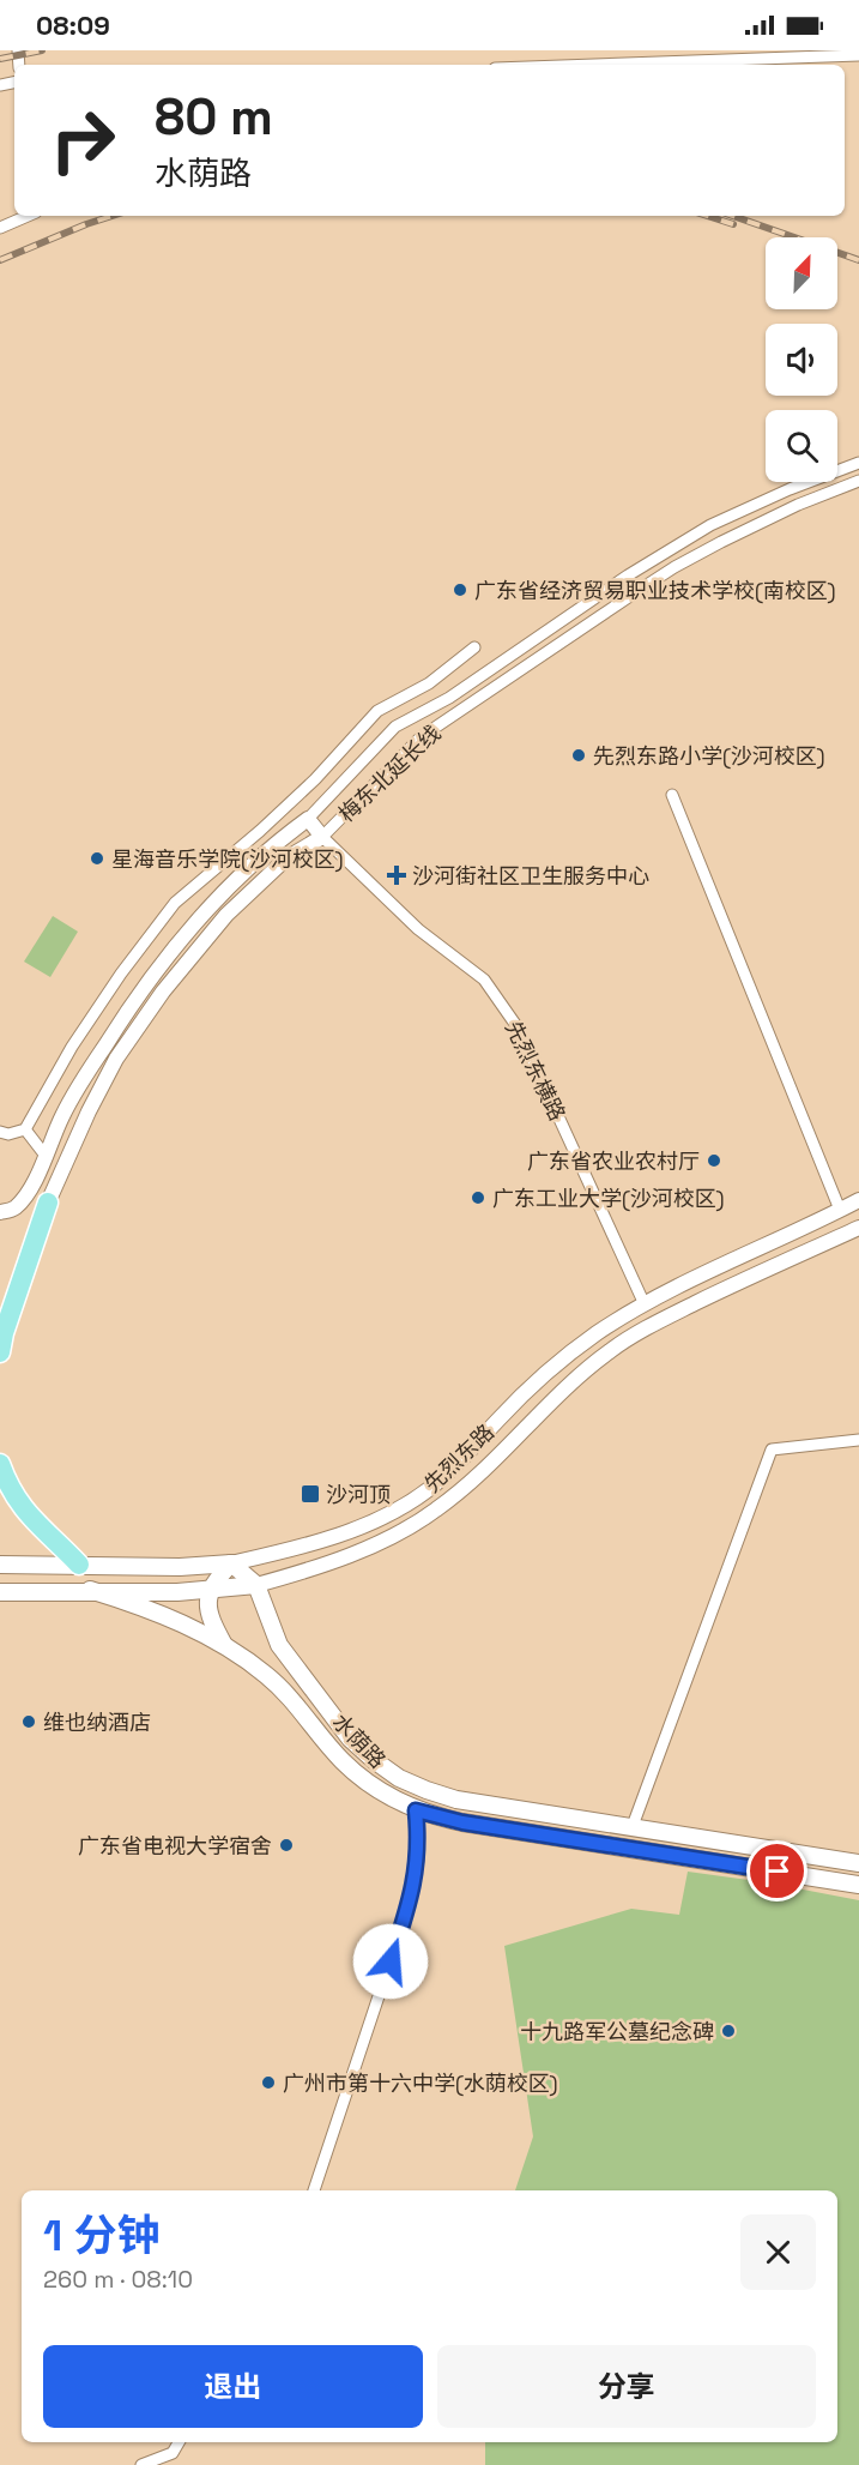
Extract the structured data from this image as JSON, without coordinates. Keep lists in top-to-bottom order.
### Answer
{
  "streets": {
    "main road": ["先烈东路", "水荫路"],
    "street": ["梅东北延长线", "先烈东横路"]
  },
  "crossings": [
    ["梅东北延长线", "先烈东横路"],
    ["先烈东横路", "先烈东路"],
    ["先烈东路", "水荫路"]
  ],
  "places": {
    "other": [
      "广东省经济贸易职业技术学校(南校区)",
      "先烈东路小学(沙河校区)",
      "星海音乐学院(沙河校区)",
      "广东省农业农村厅",
      "广东工业大学(沙河校区)",
      "维也纳酒店",
      "广东省电视大学宿舍",
      "十九路军公墓纪念碑",
      "广州市第十六中学(水荫校区)"
    ],
    "health": ["沙河街社区卫生服务中心"],
    "transit": ["沙河顶"]
  },
  "north": "top right",
  "page": {
    "status": "08:09",
    "turn": ["80 m", "水荫路"],
    "heading": ["1 分钟", "260 m · 08:10"],
    "buttons": ["退出", "分享"]
  }
}
